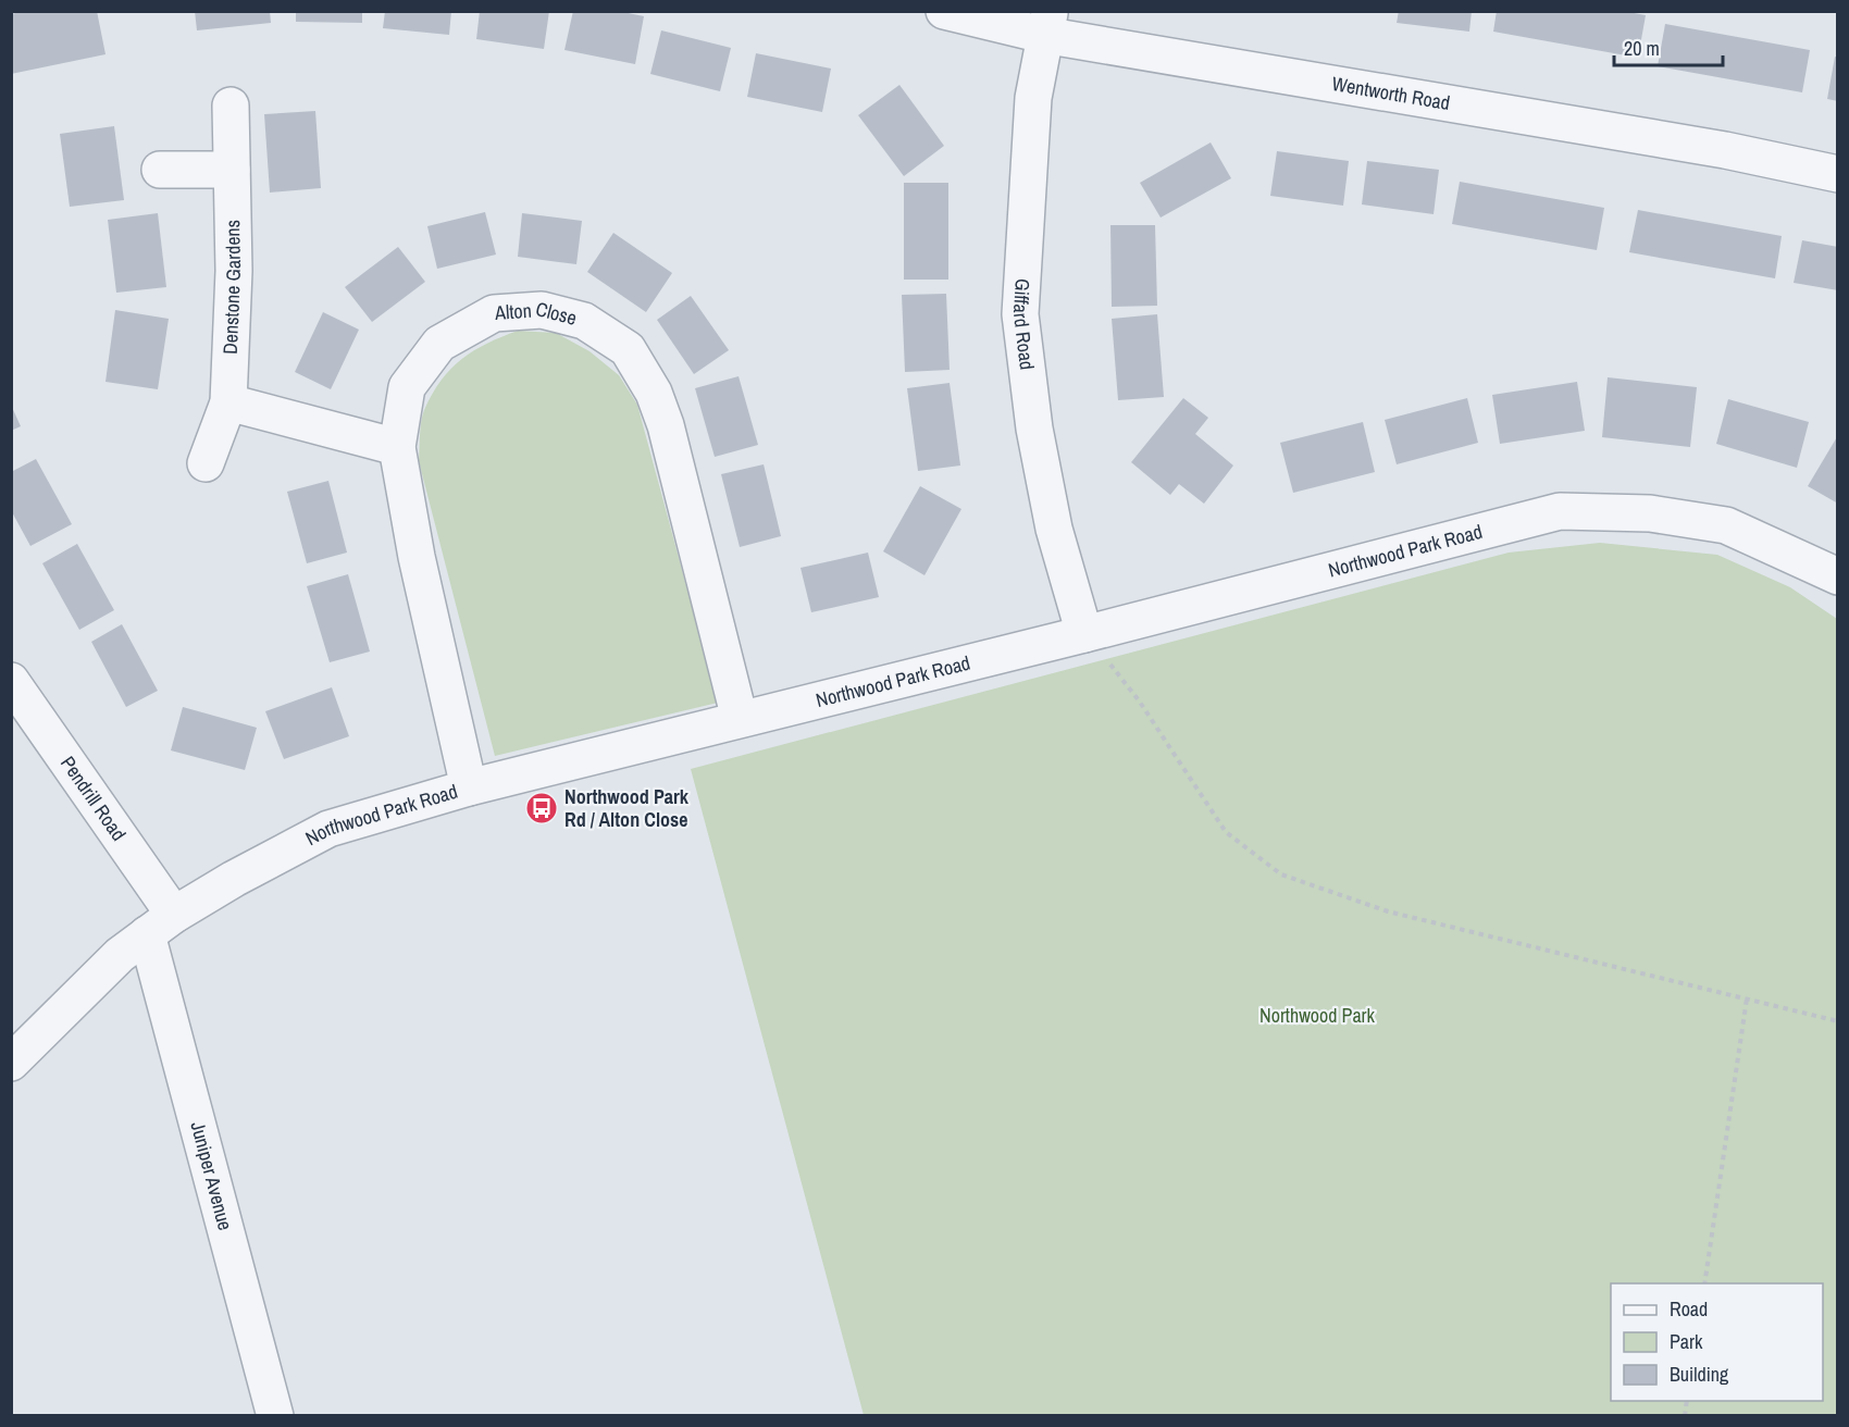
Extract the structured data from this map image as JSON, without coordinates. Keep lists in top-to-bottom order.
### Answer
{
  "streets": {
    "street": [
      "Wentworth Road",
      "Denstone Gardens",
      "Alton Close",
      "Giffard Road",
      "Northwood Park Road",
      "Pendrill Road",
      "Juniper Avenue"
    ]
  },
  "crossings": [
    ["Wentworth Road", "Giffard Road"],
    ["Alton Close", "Northwood Park Road"],
    ["Giffard Road", "Northwood Park Road"],
    ["Northwood Park Road", "Pendrill Road"],
    ["Northwood Park Road", "Juniper Avenue"],
    ["Pendrill Road", "Juniper Avenue"]
  ],
  "parks": ["Northwood Park"],
  "places": {
    "bus stop": ["Northwood Park Rd / Alton Close"]
  },
  "legend": ["Road", "Park", "Building"],
  "scale_bar": "20 m"
}
